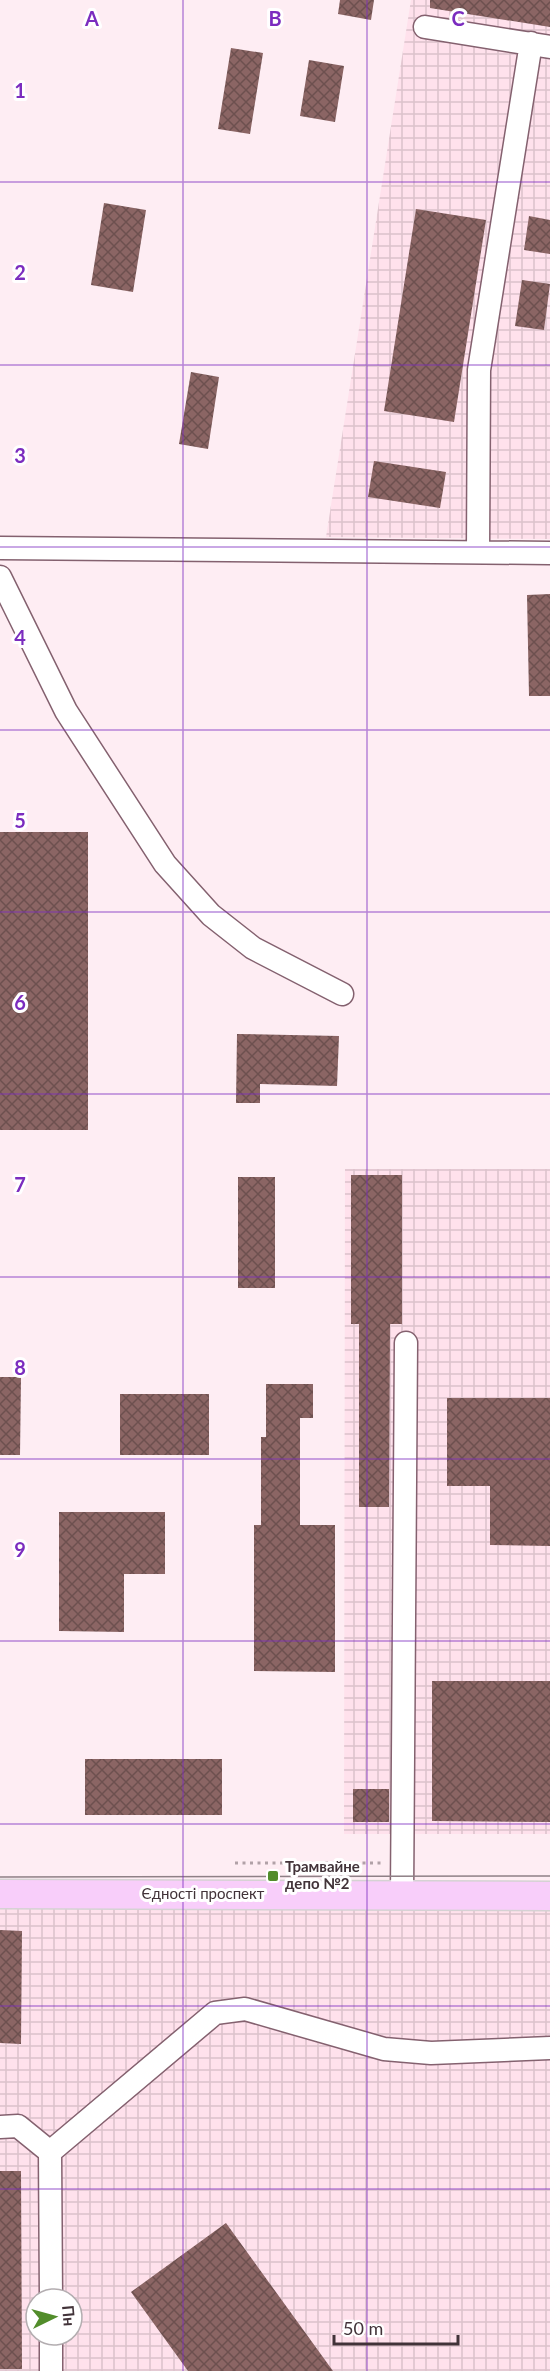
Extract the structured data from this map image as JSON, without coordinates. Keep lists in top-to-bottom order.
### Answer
{
  "streets": {
    "main road": ["Єдності проспект"]
  },
  "places": {
    "transit": ["Трамвайне депо №2"]
  },
  "scale_bar": "50 m",
  "north": "right",
  "grid": {
    "columns": ["A", "B", "C"],
    "rows": [
      "1",
      "2",
      "3",
      "4",
      "5",
      "6",
      "7",
      "8",
      "9"
    ]
  }
}
